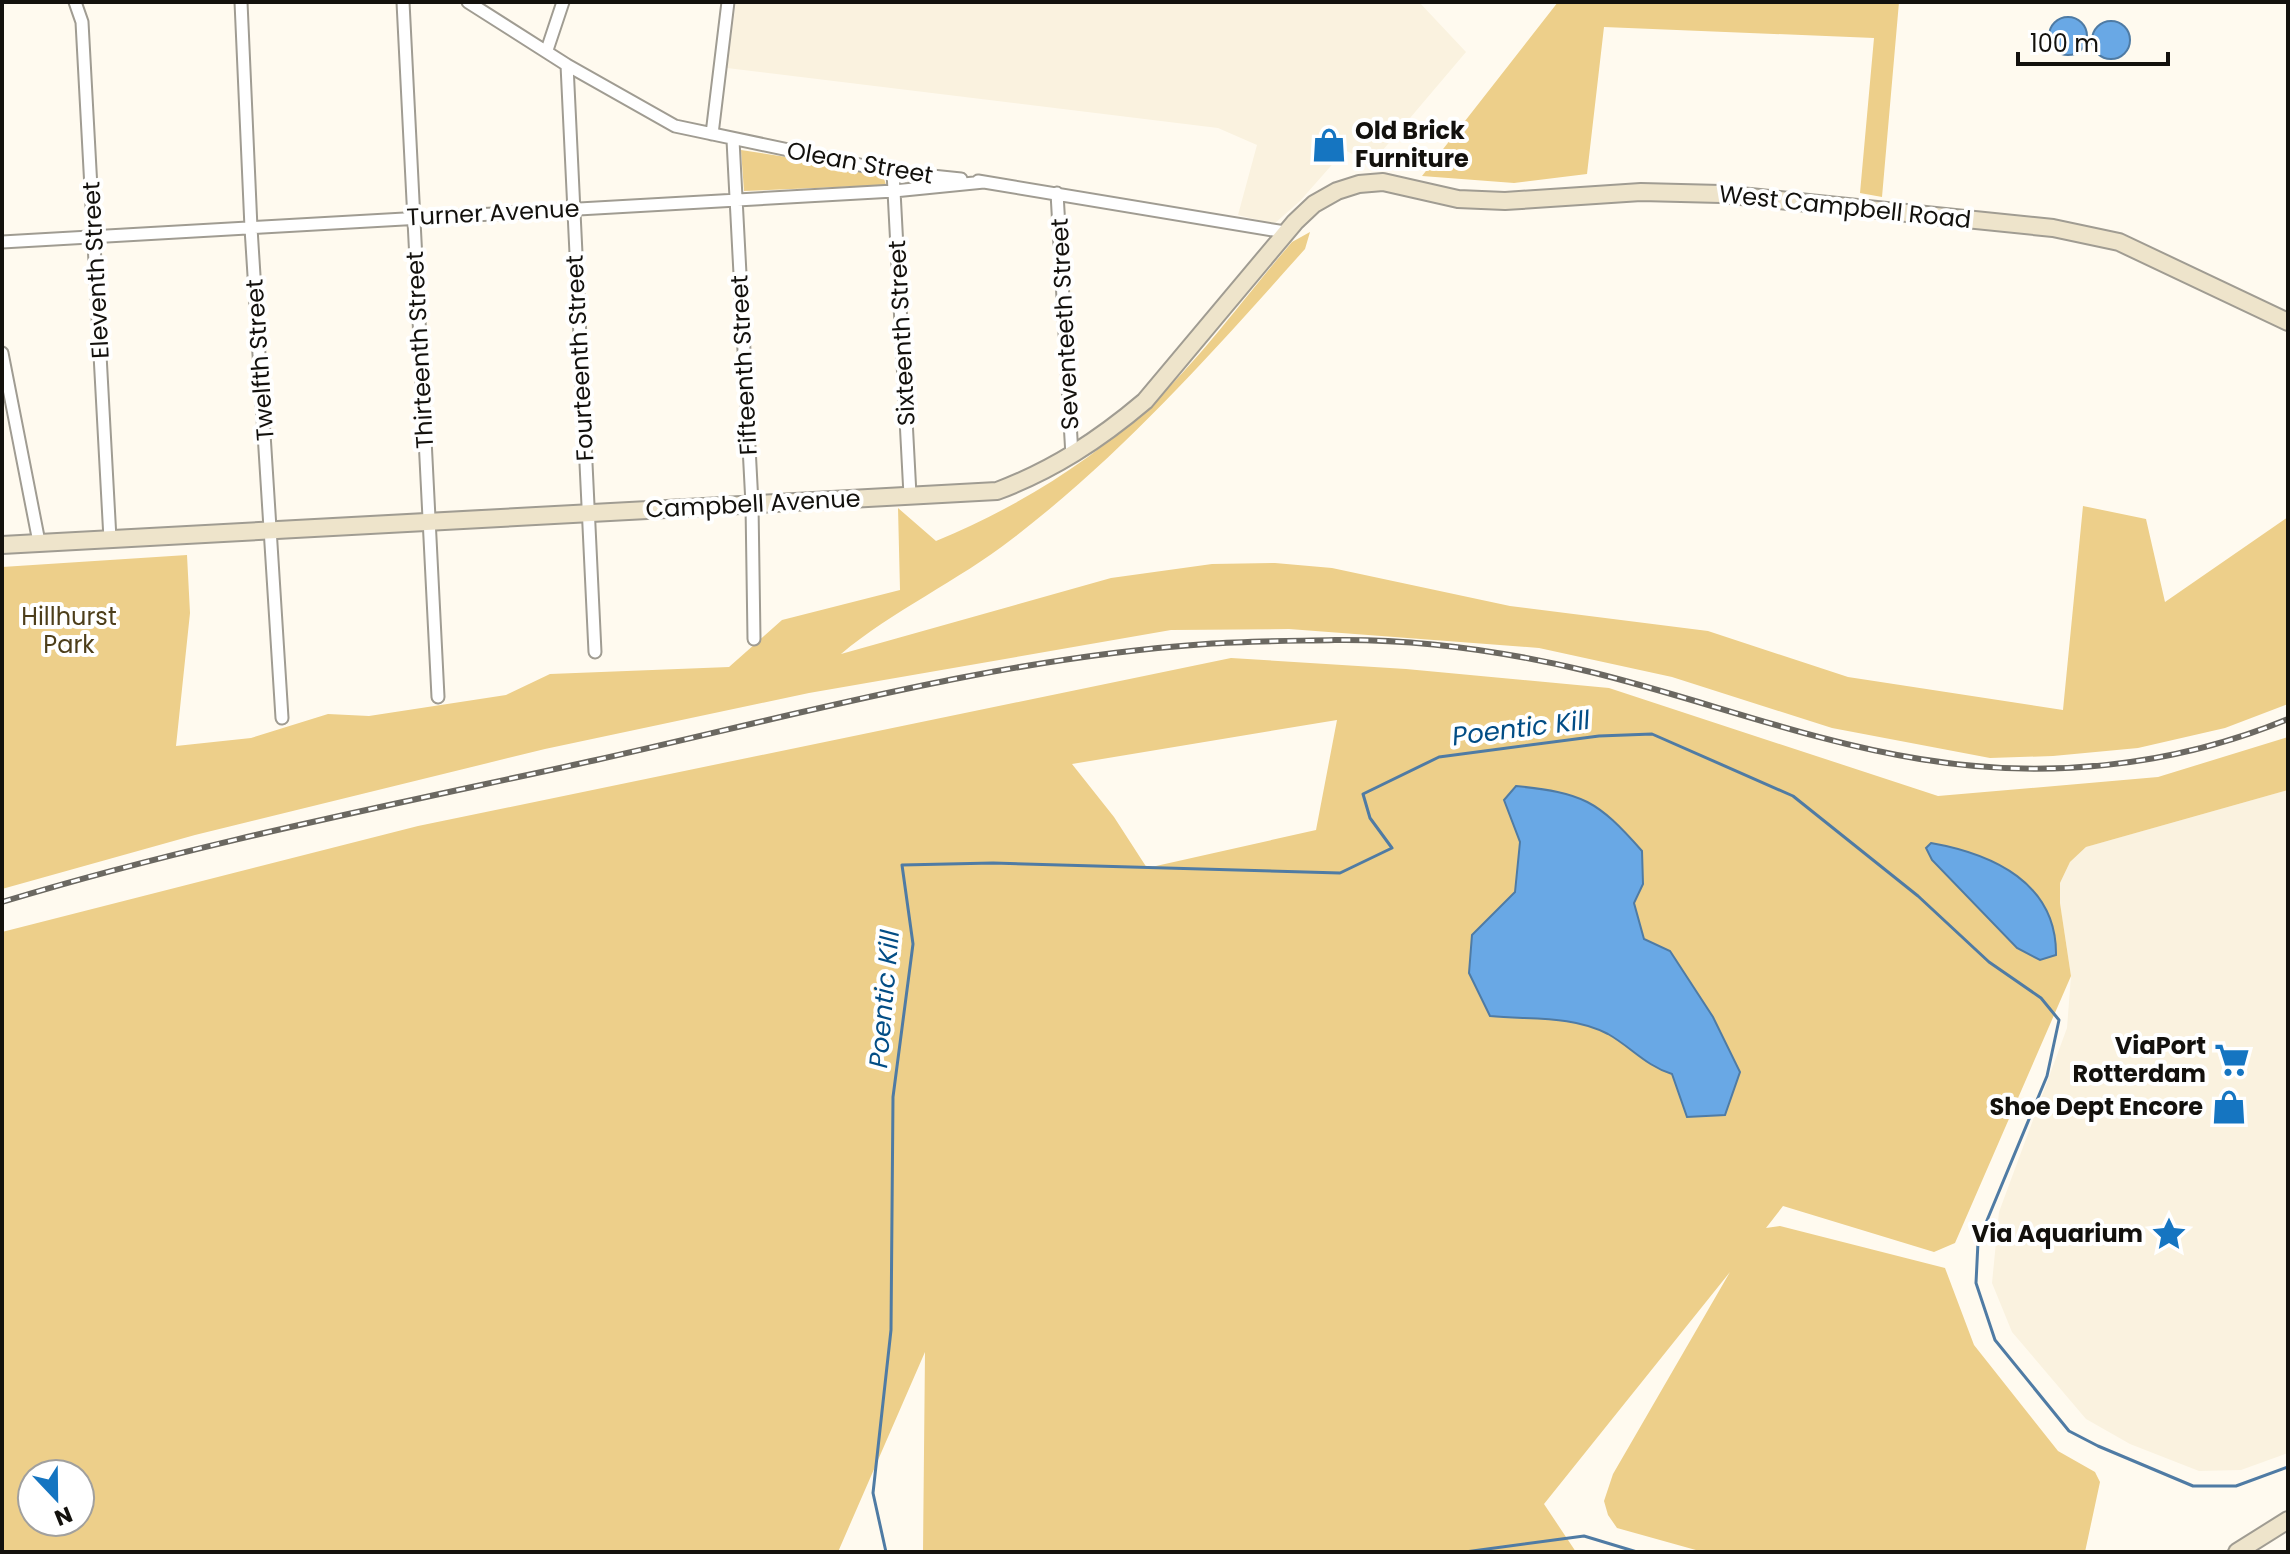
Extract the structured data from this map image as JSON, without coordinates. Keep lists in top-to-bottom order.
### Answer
{
  "streets": {
    "street": [
      "Olean Street",
      "West Campbell Road",
      "Turner Avenue",
      "Eleventh Street",
      "Seventeeth Street",
      "Sixteenth Street",
      "Thirteenth Street",
      "Fourteenth Street",
      "Twelfth Street",
      "Fifteenth Street",
      "Campbell Avenue"
    ]
  },
  "crossings": [
    ["Olean Street", "Turner Avenue"],
    ["Olean Street", "Seventeeth Street"],
    ["Olean Street", "Sixteenth Street"],
    ["Olean Street", "Fourteenth Street"],
    ["Olean Street", "Fifteenth Street"],
    ["Olean Street", "Campbell Avenue"],
    ["West Campbell Road", "Campbell Avenue"],
    ["Turner Avenue", "Eleventh Street"],
    ["Turner Avenue", "Sixteenth Street"],
    ["Turner Avenue", "Thirteenth Street"],
    ["Turner Avenue", "Fourteenth Street"],
    ["Turner Avenue", "Twelfth Street"],
    ["Turner Avenue", "Fifteenth Street"],
    ["Eleventh Street", "Campbell Avenue"],
    ["Seventeeth Street", "Campbell Avenue"],
    ["Sixteenth Street", "Campbell Avenue"],
    ["Thirteenth Street", "Campbell Avenue"],
    ["Fourteenth Street", "Campbell Avenue"],
    ["Twelfth Street", "Campbell Avenue"],
    ["Fifteenth Street", "Campbell Avenue"]
  ],
  "water": ["Poentic Kill"],
  "parks": ["Hillhurst Park"],
  "places": {
    "shop": ["Old Brick Furniture", "Shoe Dept Encore"],
    "supermarket": ["ViaPort Rotterdam"],
    "place": ["Via Aquarium"]
  },
  "scale_bar": "100 m",
  "north": "bottom"
}
